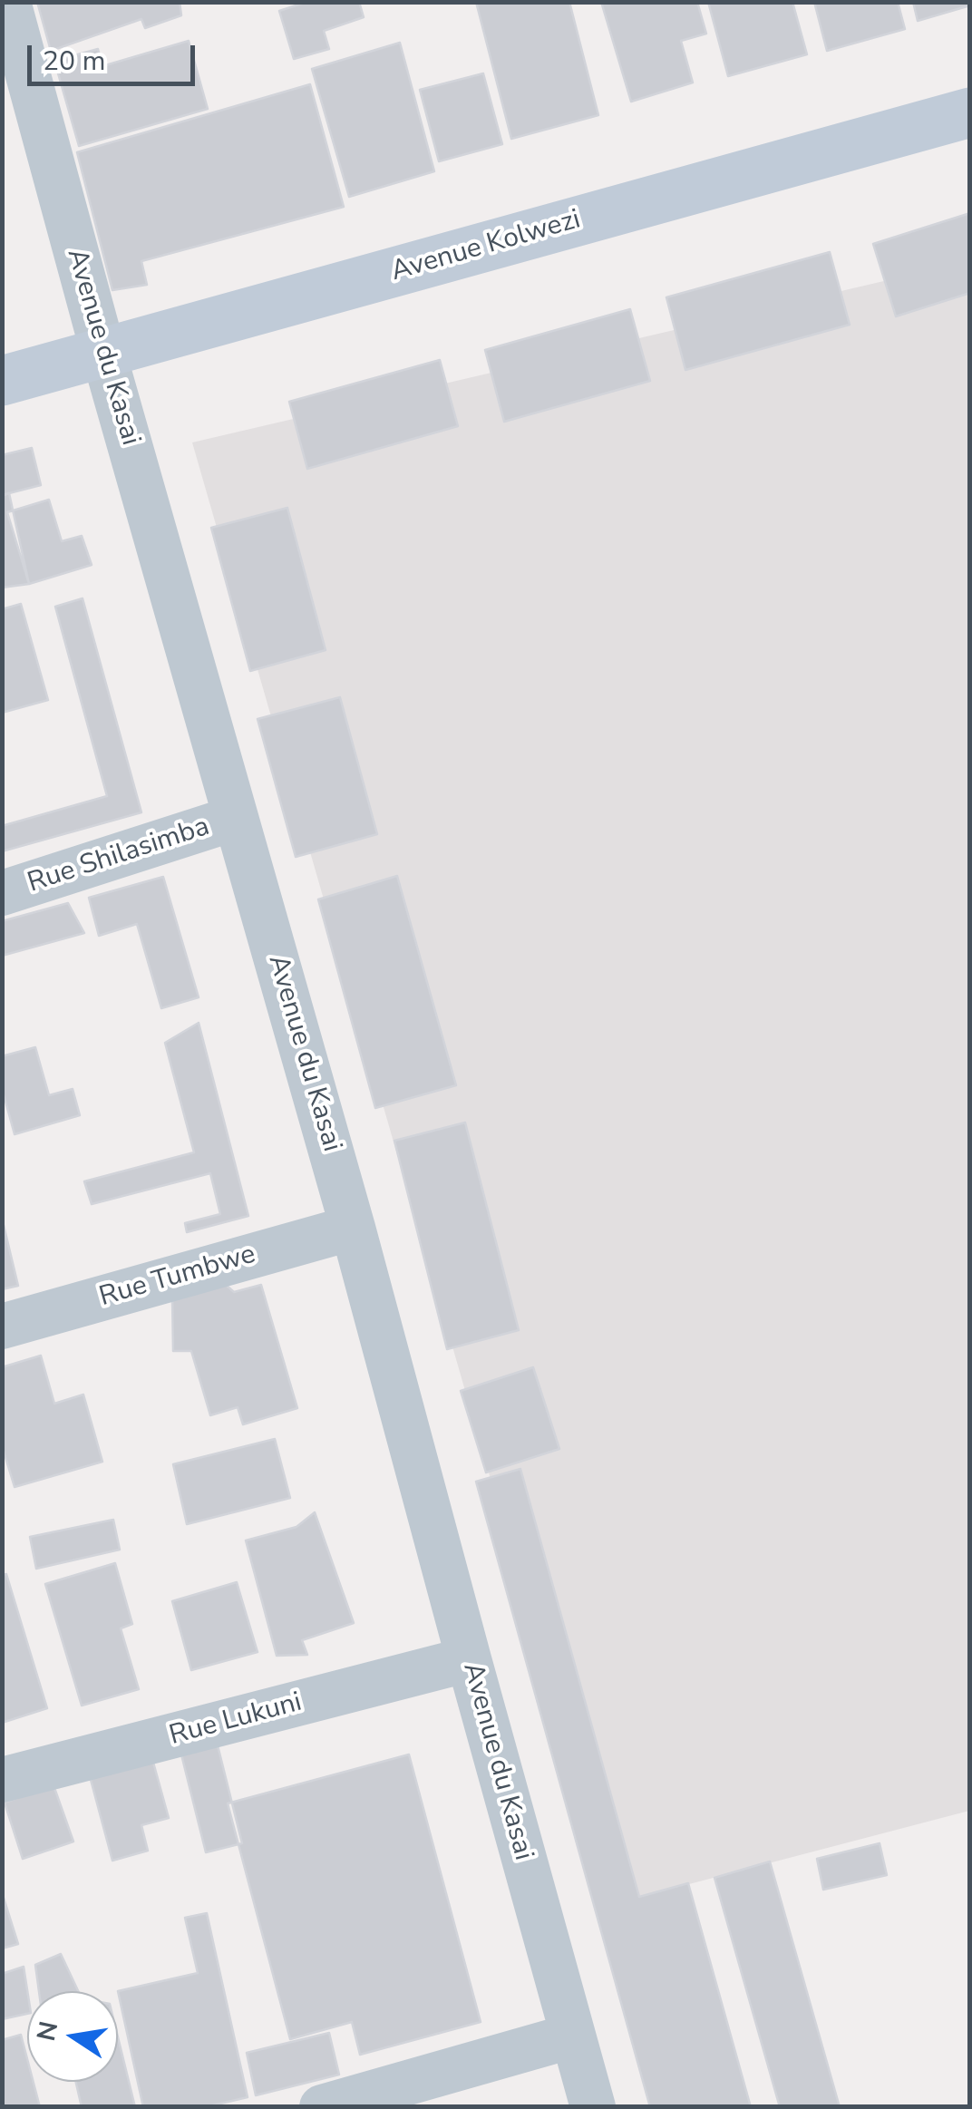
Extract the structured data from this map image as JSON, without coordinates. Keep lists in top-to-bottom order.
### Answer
{
  "streets": {
    "street": [
      "Avenue Kolwezi",
      "Avenue du Kasai",
      "Rue Shilasimba",
      "Rue Tumbwe",
      "Rue Lukuni"
    ]
  },
  "crossings": [
    ["Avenue Kolwezi", "Avenue du Kasai"],
    ["Avenue du Kasai", "Rue Shilasimba"],
    ["Avenue du Kasai", "Rue Tumbwe"],
    ["Avenue du Kasai", "Rue Lukuni"]
  ],
  "scale_bar": "20 m",
  "north": "left"
}
